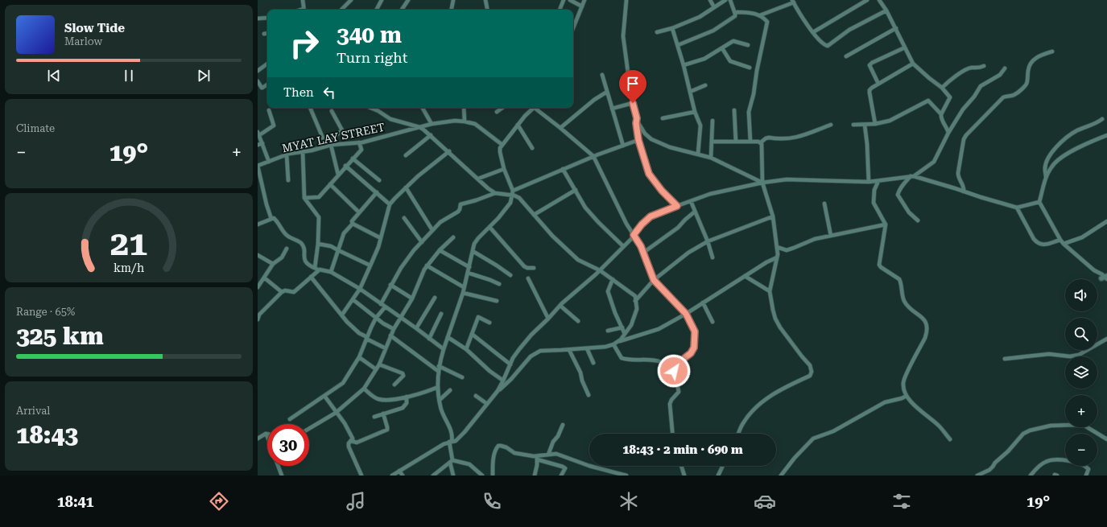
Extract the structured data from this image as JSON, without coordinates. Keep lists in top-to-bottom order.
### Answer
{
  "streets": {
    "street": ["MYAT LAY STREET"]
  },
  "page": {
    "turn": ["340 m", "Turn right"],
    "song": ["Slow Tide", "Marlow"],
    "then": "Then",
    "tile": [
      "Climate",
      ["Range · 65%", "325 km"],
      ["Arrival", "18:43"]
    ],
    "heat": ["−", "19°", "+"],
    "map_buttons": ["+", "−"],
    "limit": "30",
    "trip": "18:43 · 2 min · 690 m",
    "tabs": ["18:41", "19°"],
    "gauge": ["21", "km/h"]
  }
}
